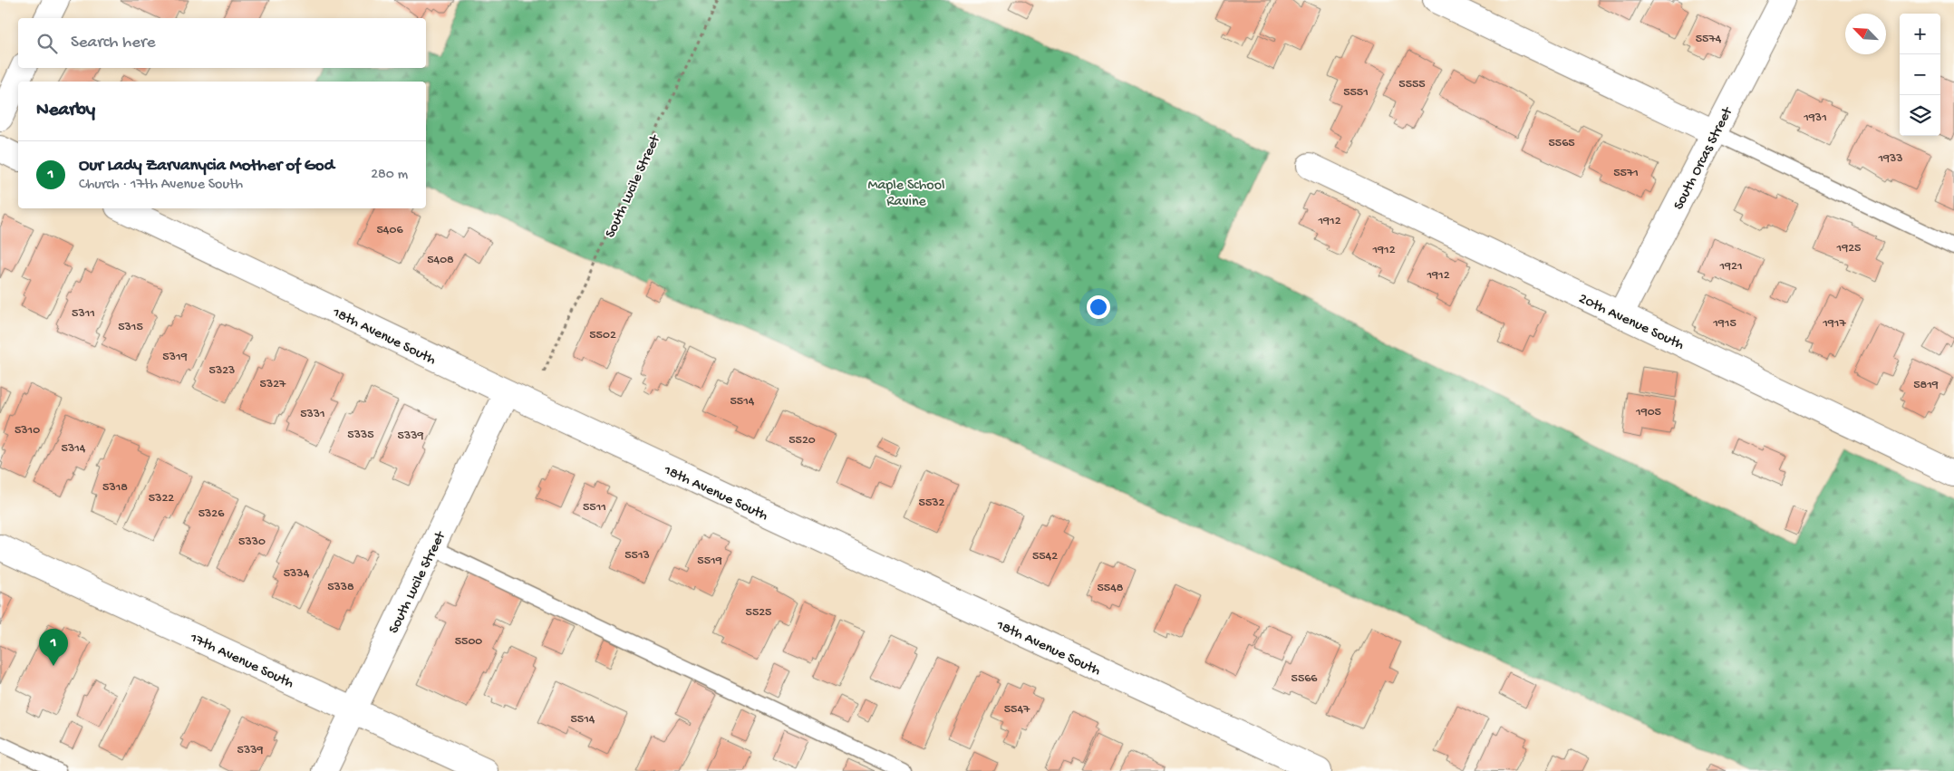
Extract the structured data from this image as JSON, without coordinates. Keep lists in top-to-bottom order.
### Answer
{
  "streets": {
    "street": [
      "South Orcas Street",
      "South Lucile Street",
      "20th Avenue South",
      "18th Avenue South",
      "17th Avenue South"
    ]
  },
  "crossings": [
    ["South Orcas Street", "20th Avenue South"],
    ["South Lucile Street", "18th Avenue South"],
    ["South Lucile Street", "17th Avenue South"]
  ],
  "parks": ["Maple School Ravine"],
  "house_numbers": [
    "5574",
    "5555",
    "5551",
    "1931",
    "5565",
    "1933",
    "5571",
    "1912",
    "5406",
    "1925",
    "1912",
    "5408",
    "1921",
    "1912",
    "5311",
    "1915",
    "1917",
    "5315",
    "5502",
    "5319",
    "5323",
    "5327",
    "5819",
    "5514",
    "1905",
    "5331",
    "5310",
    "5335",
    "5339",
    "5520",
    "5314",
    "5318",
    "5322",
    "5532",
    "5511",
    "5326",
    "5330",
    "5513",
    "5542",
    "5519",
    "5334",
    "5338",
    "5548",
    "5525",
    "5500",
    "5566",
    "5547",
    "5514",
    "5339"
  ],
  "north": "top left",
  "page": {
    "map_buttons": ["+", "−"],
    "search": "Search here",
    "heading": "Nearby",
    "list": [
      {
        "mark": "1",
        "name": "Our Lady Zarvanycia Mother of God",
        "note": "Church · 17th Avenue South",
        "value": "280 m"
      }
    ],
    "pins": "1"
  }
}
